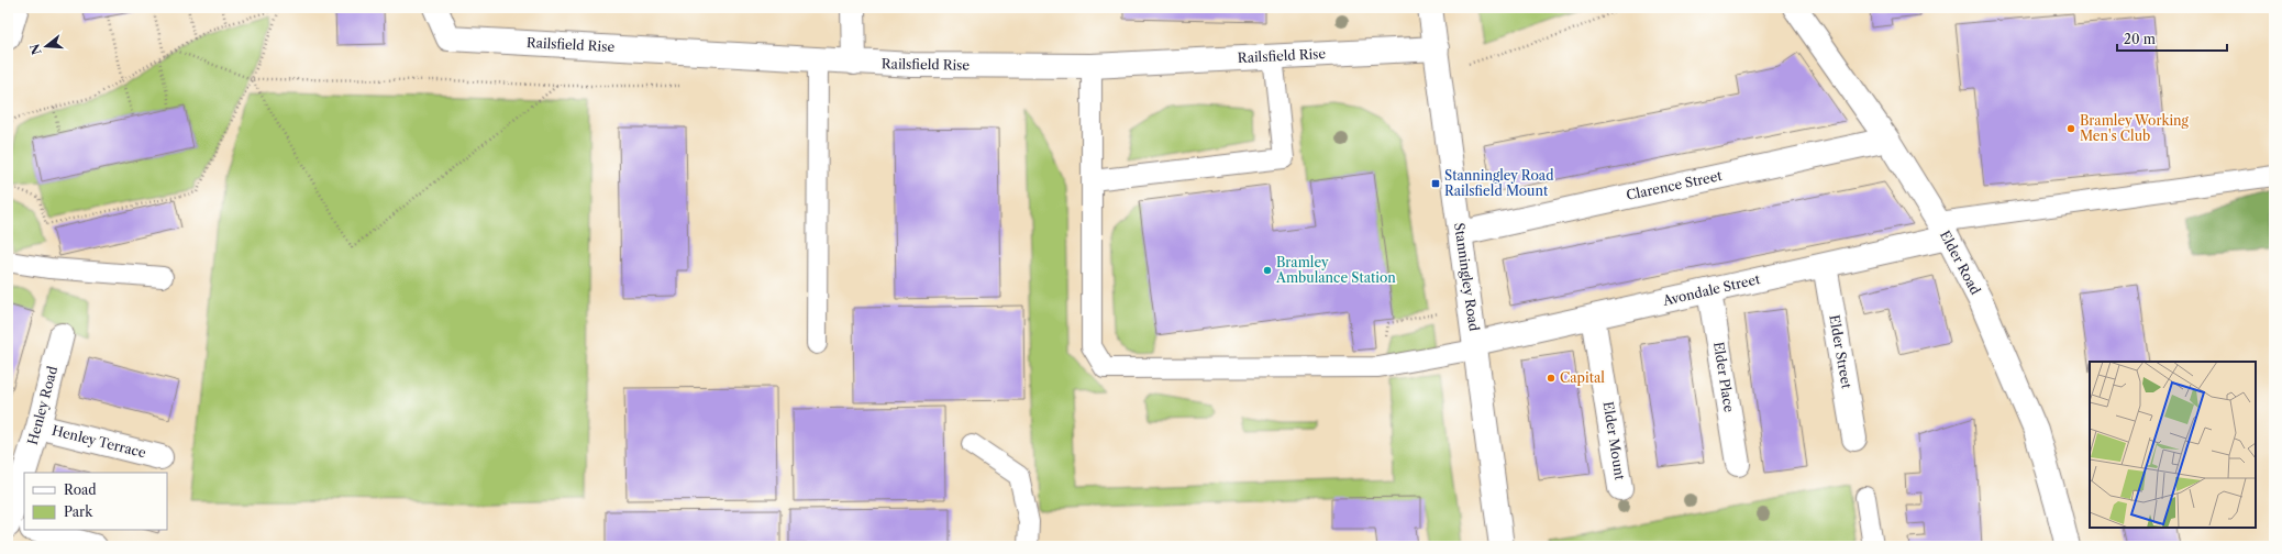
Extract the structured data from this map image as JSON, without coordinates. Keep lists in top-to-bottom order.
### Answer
{
  "streets": {
    "street": [
      "Railsfield Rise",
      "Clarence Street",
      "Elder Road",
      "Stanningley Road",
      "Avondale Street",
      "Elder Street",
      "Elder Place",
      "Henley Road",
      "Elder Mount",
      "Henley Terrace"
    ]
  },
  "crossings": [
    ["Railsfield Rise", "Stanningley Road"],
    ["Clarence Street", "Elder Road"],
    ["Clarence Street", "Stanningley Road"],
    ["Elder Road", "Avondale Street"],
    ["Stanningley Road", "Avondale Street"],
    ["Avondale Street", "Elder Street"],
    ["Avondale Street", "Elder Place"],
    ["Avondale Street", "Elder Mount"],
    ["Henley Road", "Henley Terrace"]
  ],
  "places": {
    "other": ["Bramley Working Men's Club", "Bramley Ambulance Station", "Capital"],
    "transit": ["Stanningley Road Railsfield Mount"]
  },
  "legend": ["Road", "Park"],
  "scale_bar": "20 m",
  "north": "left"
}
